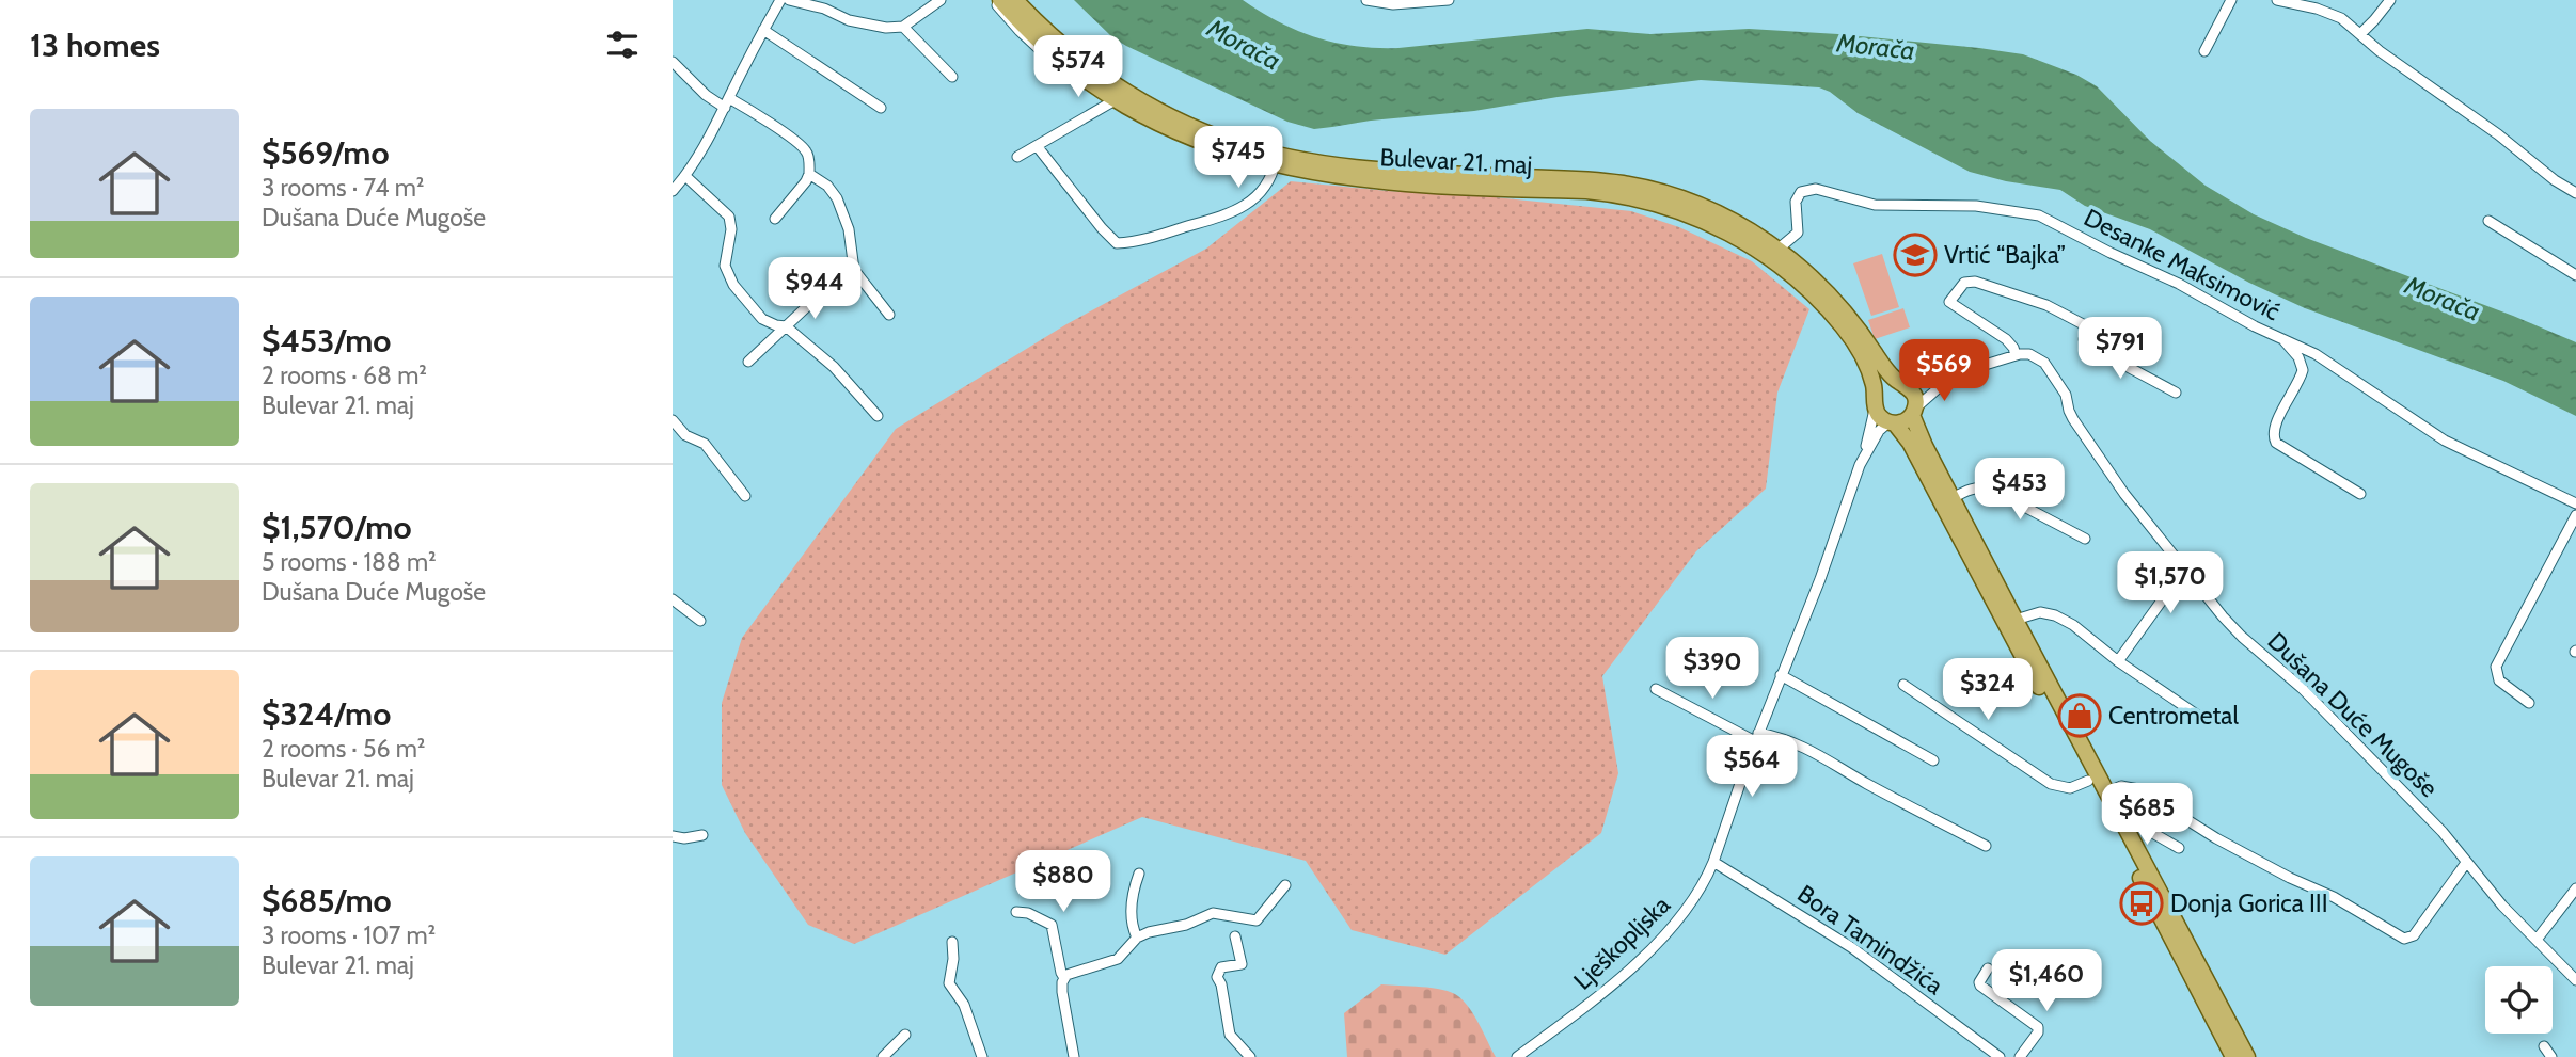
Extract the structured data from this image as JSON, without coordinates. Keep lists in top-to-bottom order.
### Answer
{
  "streets": {
    "main road": ["Bulevar 21. maj"],
    "street": [
      "Desanke Maksimović",
      "Dušana Duće Mugoše",
      "Bora Tamindžića",
      "Lješkopljska"
    ]
  },
  "crossings": [
    ["Bulevar 21. maj", "Desanke Maksimović"],
    ["Bulevar 21. maj", "Lješkopljska"],
    ["Bora Tamindžića", "Lješkopljska"]
  ],
  "water": ["Morača"],
  "places": {
    "school or university": ["Vrtić “Bajka”"],
    "shop": ["Centrometal"],
    "bus stop": ["Donja Gorica III"]
  },
  "page": {
    "heading": "13 homes",
    "price": [
      "$574",
      "$745",
      "$944",
      "$791",
      "$569",
      "$453",
      "$1,570",
      "$390",
      "$324",
      "$564",
      "$685",
      "$880",
      "$1,460"
    ],
    "list": [
      {
        "name": "$569/mo",
        "note": "3 rooms · 74 m² · Dušana Duće Mugoše"
      },
      {
        "name": "$453/mo",
        "note": "2 rooms · 68 m² · Bulevar 21. maj"
      },
      {
        "name": "$1,570/mo",
        "note": "5 rooms · 188 m² · Dušana Duće Mugoše"
      },
      {
        "name": "$324/mo",
        "note": "2 rooms · 56 m² · Bulevar 21. maj"
      },
      {
        "name": "$685/mo",
        "note": "3 rooms · 107 m² · Bulevar 21. maj"
      }
    ]
  }
}
